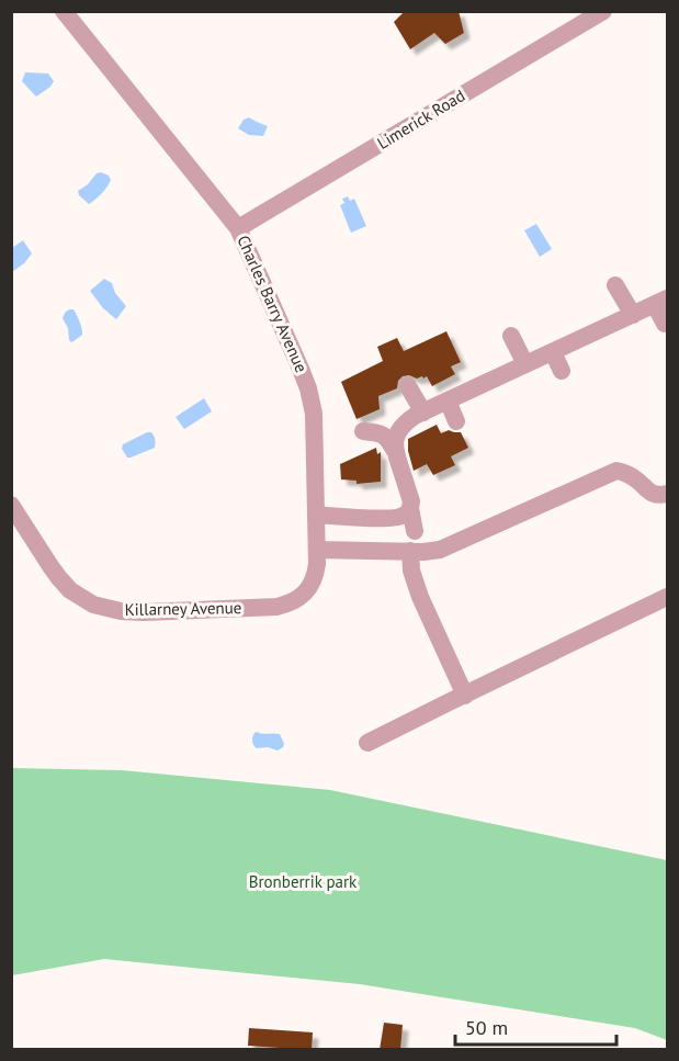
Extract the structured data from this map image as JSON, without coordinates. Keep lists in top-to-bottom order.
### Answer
{
  "streets": {
    "street": ["Limerick Road", "Charles Barry Avenue", "Killarney Avenue"]
  },
  "crossings": [
    ["Limerick Road", "Charles Barry Avenue"],
    ["Charles Barry Avenue", "Killarney Avenue"]
  ],
  "parks": ["Bronberrik park"],
  "scale_bar": "50 m"
}
